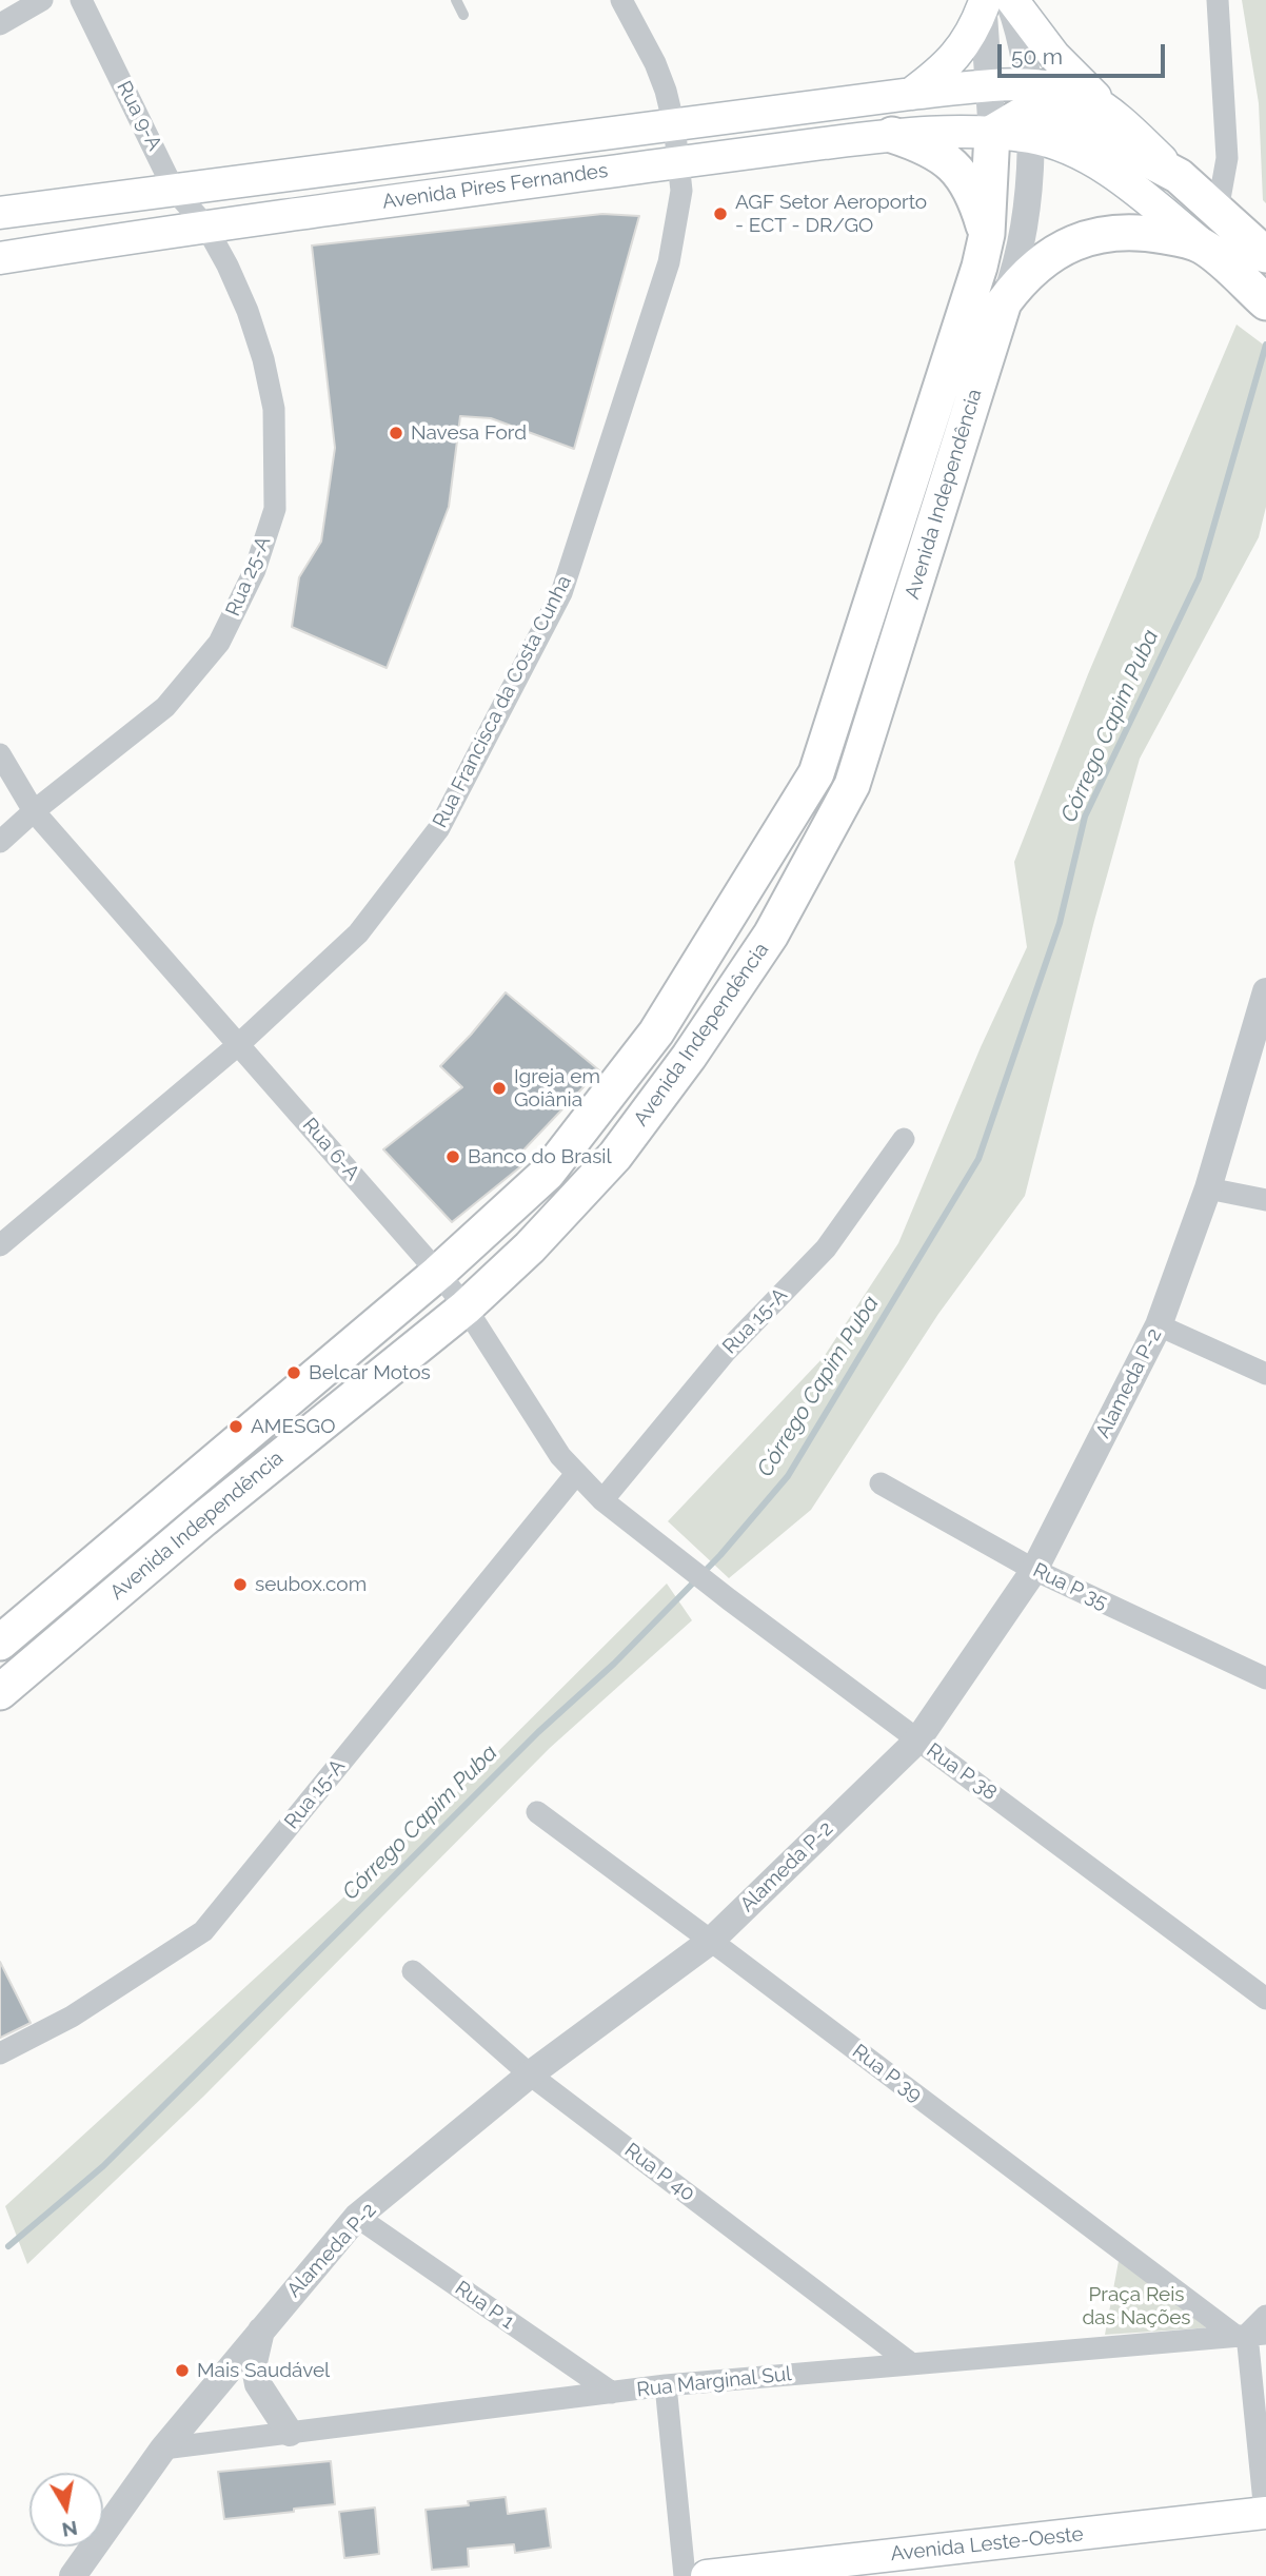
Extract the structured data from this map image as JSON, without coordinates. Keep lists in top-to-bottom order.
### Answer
{
  "streets": {
    "main road": ["Avenida Pires Fernandes", "Avenida Independência", "Avenida Leste-Oeste"],
    "street": [
      "Rua 9-A",
      "Rua 25-A",
      "Rua Francisca da Costa Cunha",
      "Rua 6-A",
      "Rua 15-A",
      "Alameda P-2",
      "Rua P 35",
      "Rua P 38",
      "Rua P 39",
      "Rua P 40",
      "Rua P 1",
      "Rua Marginal Sul"
    ]
  },
  "crossings": [
    ["Rua 9-A", "Avenida Pires Fernandes"],
    ["Rua 9-A", "Rua 25-A"],
    ["Avenida Pires Fernandes", "Avenida Independência"],
    ["Avenida Pires Fernandes", "Rua 25-A"],
    ["Avenida Pires Fernandes", "Rua Francisca da Costa Cunha"],
    ["Avenida Independência", "Rua 6-A"],
    ["Rua 25-A", "Rua 6-A"],
    ["Rua Francisca da Costa Cunha", "Rua 6-A"],
    ["Rua 6-A", "Rua 15-A"],
    ["Rua 6-A", "Rua P 38"],
    ["Alameda P-2", "Rua P 35"],
    ["Alameda P-2", "Rua P 38"],
    ["Alameda P-2", "Rua P 39"],
    ["Alameda P-2", "Rua P 40"],
    ["Alameda P-2", "Rua P 1"],
    ["Alameda P-2", "Rua Marginal Sul"],
    ["Rua P 39", "Rua Marginal Sul"],
    ["Rua P 40", "Rua Marginal Sul"],
    ["Rua P 1", "Rua Marginal Sul"]
  ],
  "water": ["Córrego Capim Puba"],
  "parks": ["Praça Reis das Nações"],
  "places": [
    "AGF Setor Aeroporto - ECT - DR/GO",
    "Navesa Ford",
    "Igreja em Goiânia",
    "Banco do Brasil",
    "Belcar Motos",
    "AMESGO",
    "seubox.com",
    "Mais Saudável"
  ],
  "scale_bar": "50 m",
  "north": "bottom"
}
